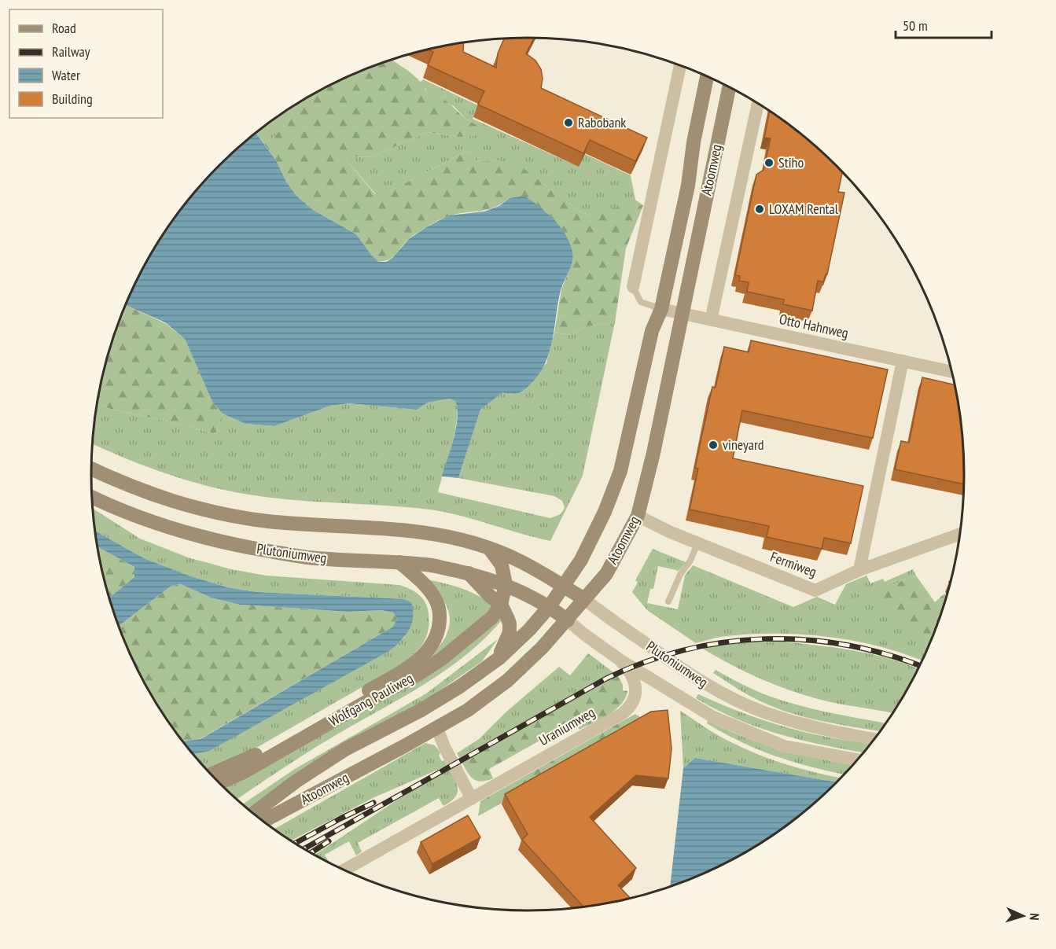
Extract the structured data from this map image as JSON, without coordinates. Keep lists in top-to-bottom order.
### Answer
{
  "streets": {
    "main road": ["Atoomweg", "Plutoniumweg", "Wolfgang Pauliweg"],
    "street": ["Otto Hahnweg", "Fermiweg", "Uraniumweg"]
  },
  "crossings": [
    ["Atoomweg", "Otto Hahnweg"],
    ["Atoomweg", "Plutoniumweg"],
    ["Atoomweg", "Fermiweg"],
    ["Plutoniumweg", "Wolfgang Pauliweg"],
    ["Plutoniumweg", "Uraniumweg"]
  ],
  "places": [
    "Rabobank",
    "Stiho",
    "LOXAM Rental",
    "vineyard"
  ],
  "legend": [
    "Road",
    "Railway",
    "Water",
    "Building"
  ],
  "scale_bar": "50 m",
  "north": "right"
}
